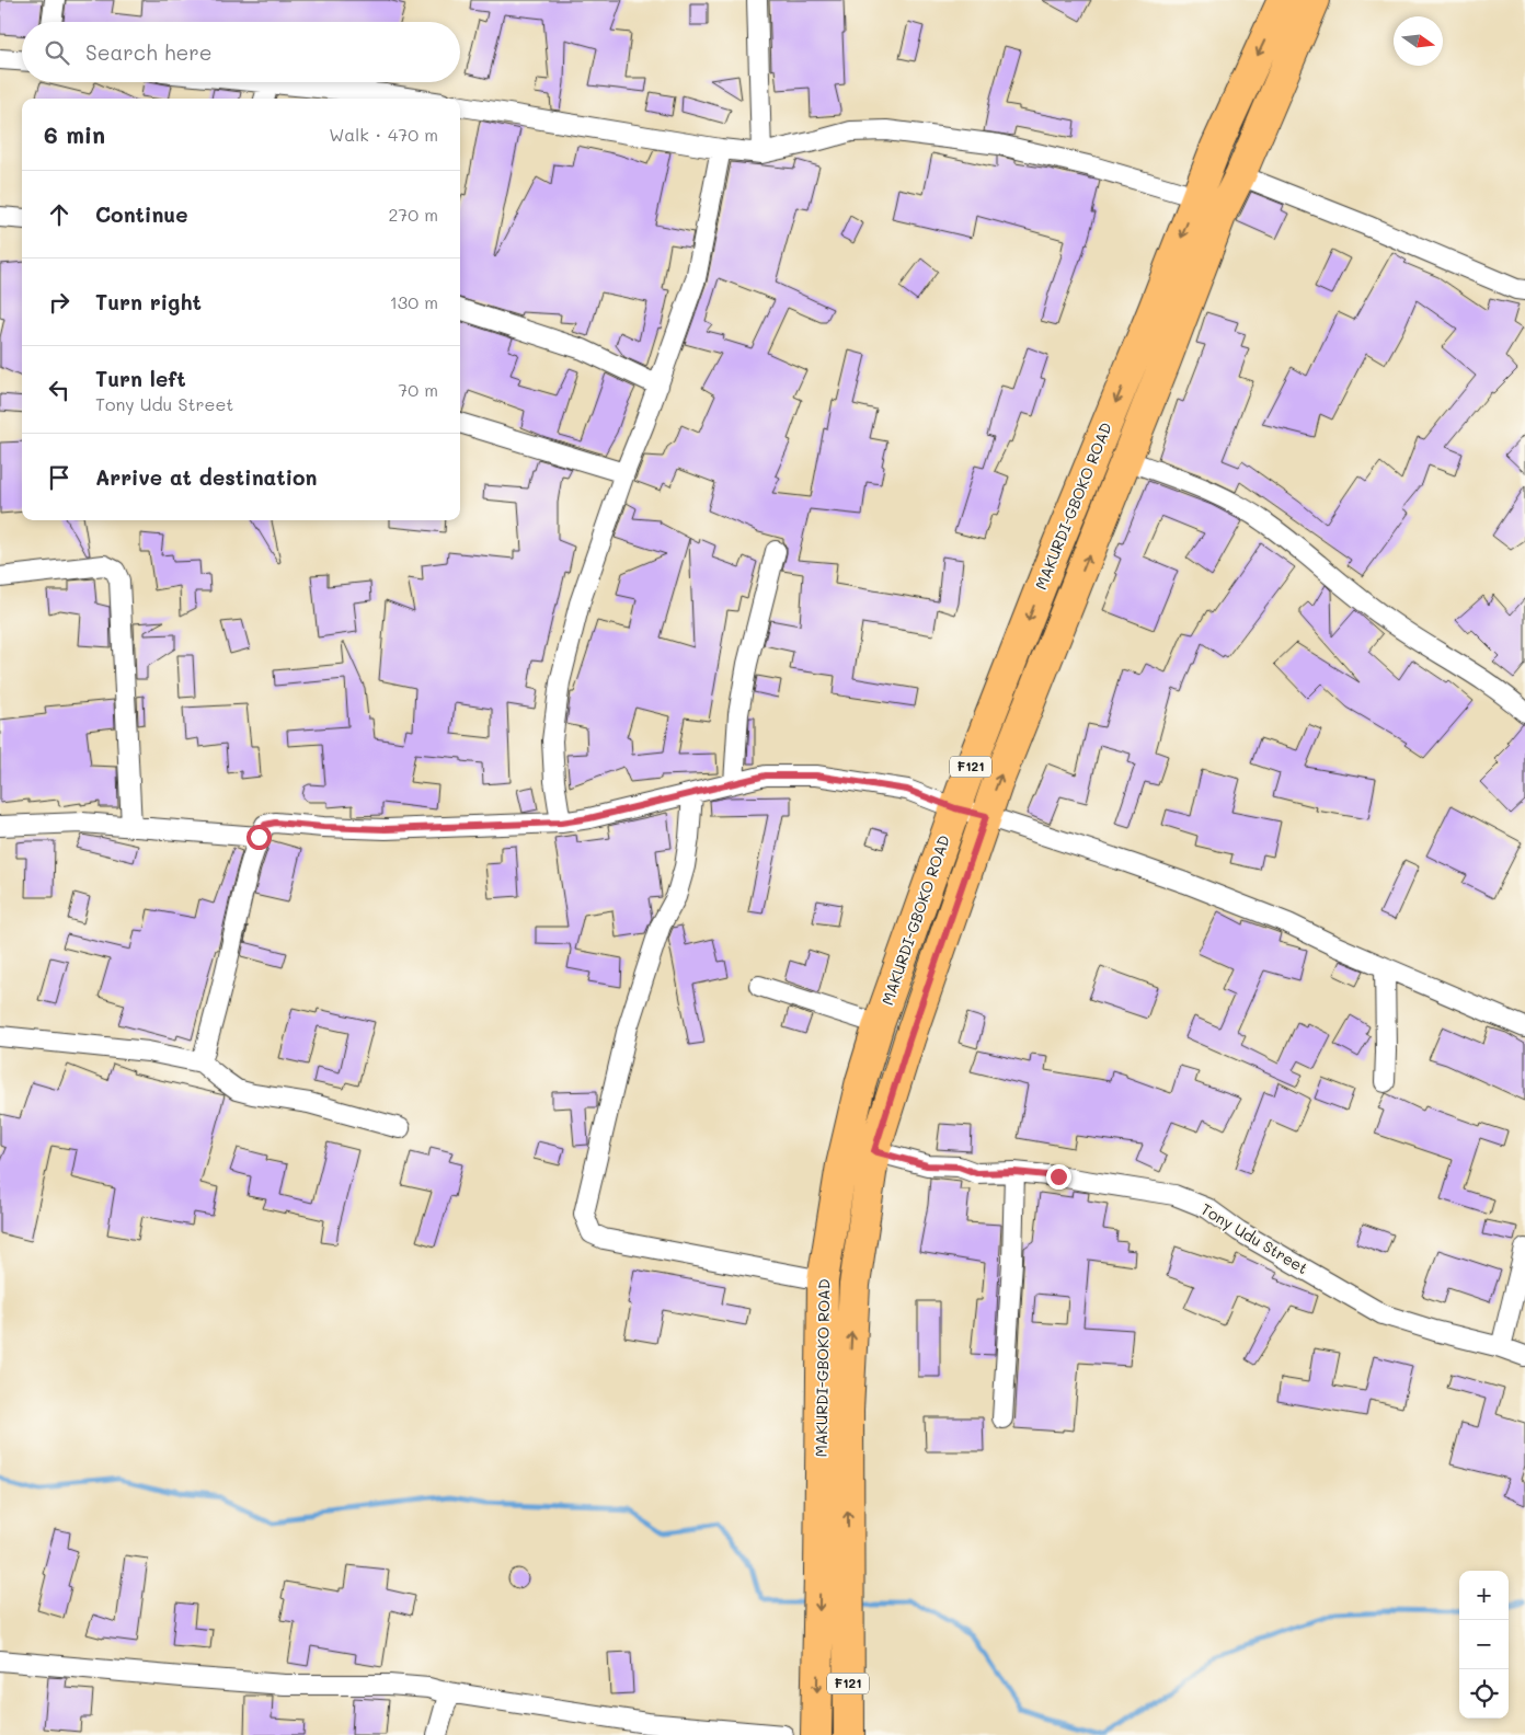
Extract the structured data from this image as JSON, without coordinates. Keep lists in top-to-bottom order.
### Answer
{
  "streets": {
    "main road": ["MAKURDI-GBOKO ROAD", "F121"],
    "street": ["Tony Udu Street"]
  },
  "crossings": [
    ["MAKURDI-GBOKO ROAD", "F121"],
    ["F121", "Tony Udu Street"]
  ],
  "north": "right",
  "page": {
    "search": "Search here",
    "heading": ["6 min", "Walk · 470 m"],
    "list": [
      ["Continue", "270 m"],
      ["Turn right", "130 m"],
      ["Turn left", "Tony Udu Street", "70 m"],
      "Arrive at destination"
    ],
    "map_buttons": ["+", "−"]
  }
}
